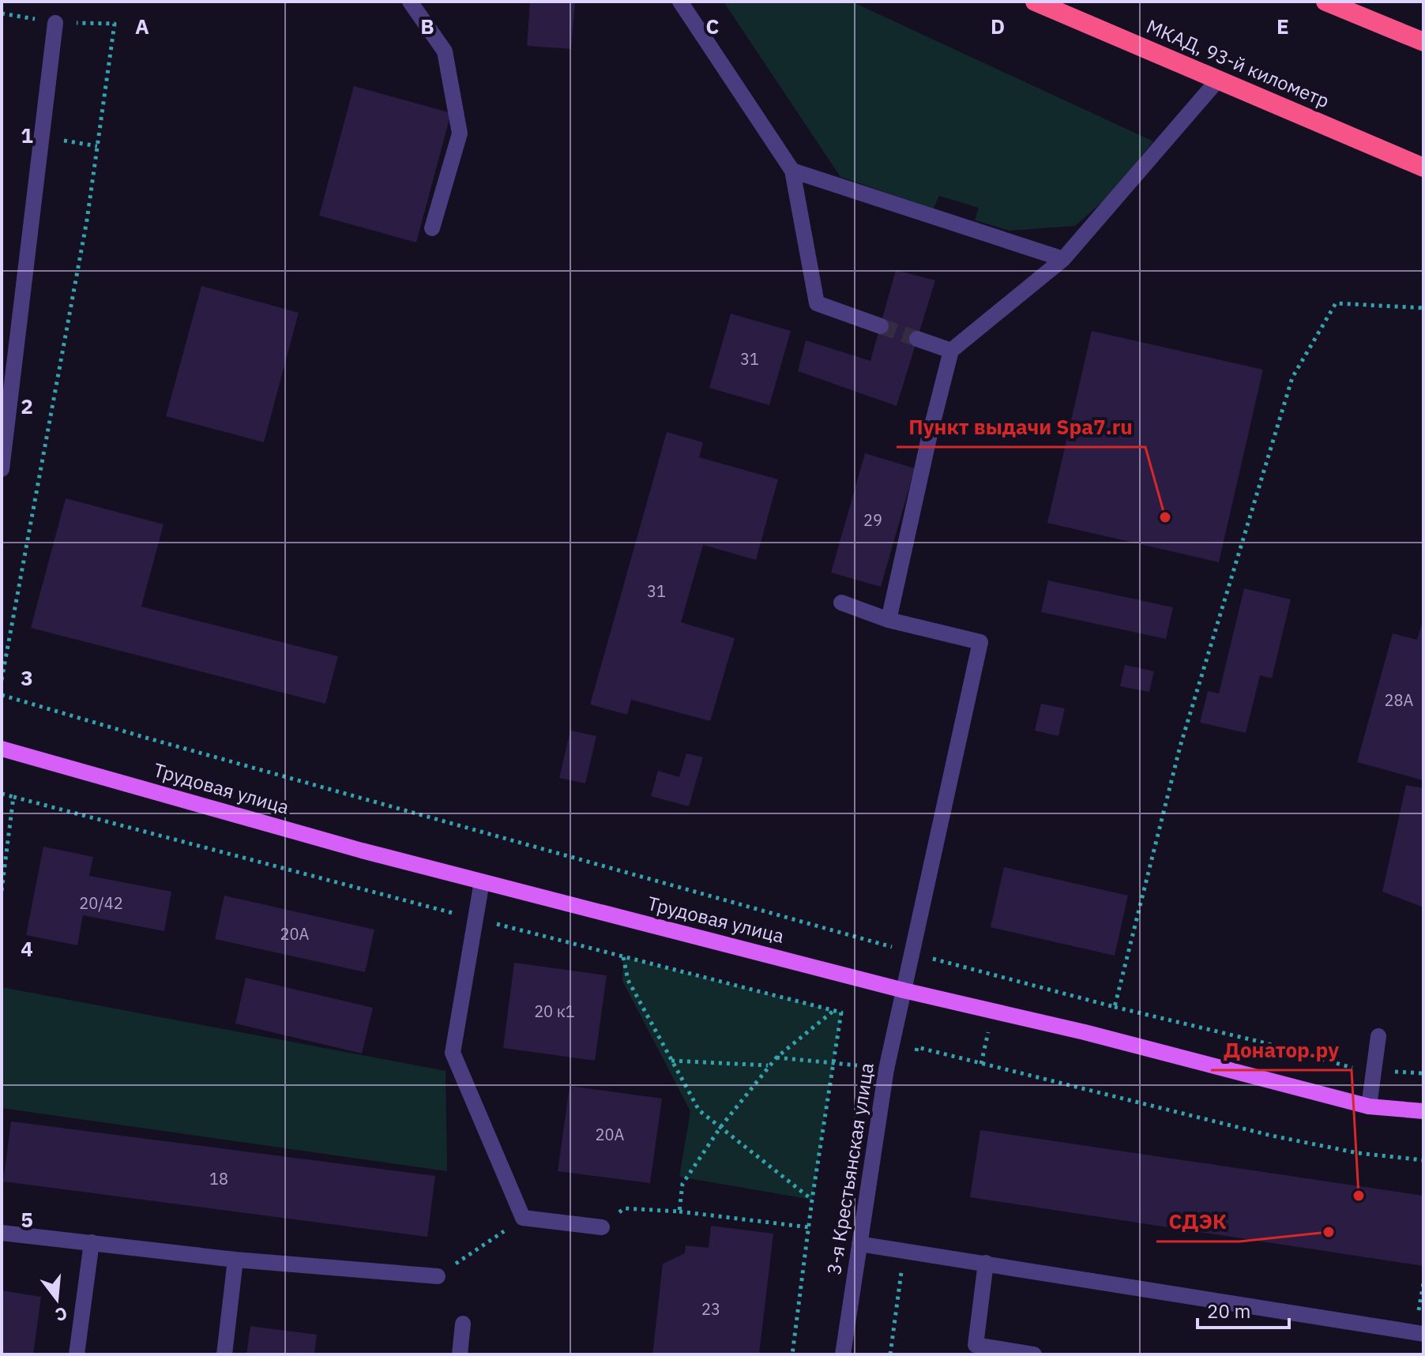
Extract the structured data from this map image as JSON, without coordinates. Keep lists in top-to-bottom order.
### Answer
{
  "streets": {
    "highway": ["МКАД, 93-й километр"],
    "main road": ["Трудовая улица"],
    "street": ["3-я Крестьянская улица"]
  },
  "crossings": [
    ["Трудовая улица", "3-я Крестьянская улица"]
  ],
  "places": ["Пункт выдачи Spa7.ru", "Донатор.ру", "СДЭК"],
  "house_numbers": [
    "31",
    "29",
    "31",
    "28А",
    "20/42",
    "20А",
    "20 к1",
    "20А",
    "18",
    "23"
  ],
  "scale_bar": "20 m",
  "north": "bottom",
  "grid": {
    "columns": [
      "A",
      "B",
      "C",
      "D",
      "E"
    ],
    "rows": [
      "1",
      "2",
      "3",
      "4",
      "5"
    ]
  }
}
